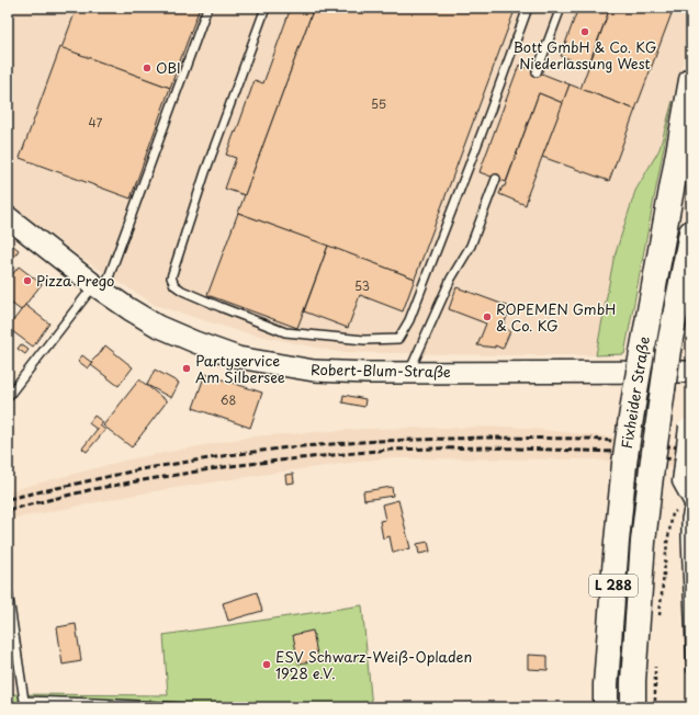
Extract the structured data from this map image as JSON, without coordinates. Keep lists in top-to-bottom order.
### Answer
{
  "streets": {
    "highway": ["Fixheider Straße", "L 288"],
    "main road": ["Robert-Blum-Straße"]
  },
  "places": [
    "Bott GmbH & Co. KG Niederlassung West",
    "OBI",
    "Pizza Prego",
    "ROPEMEN GmbH & Co. KG",
    "Partyservice Am Silbersee",
    "ESV Schwarz-Weiß-Opladen 1928 e.V."
  ],
  "house_numbers": [
    "55",
    "47",
    "53",
    "68"
  ]
}
